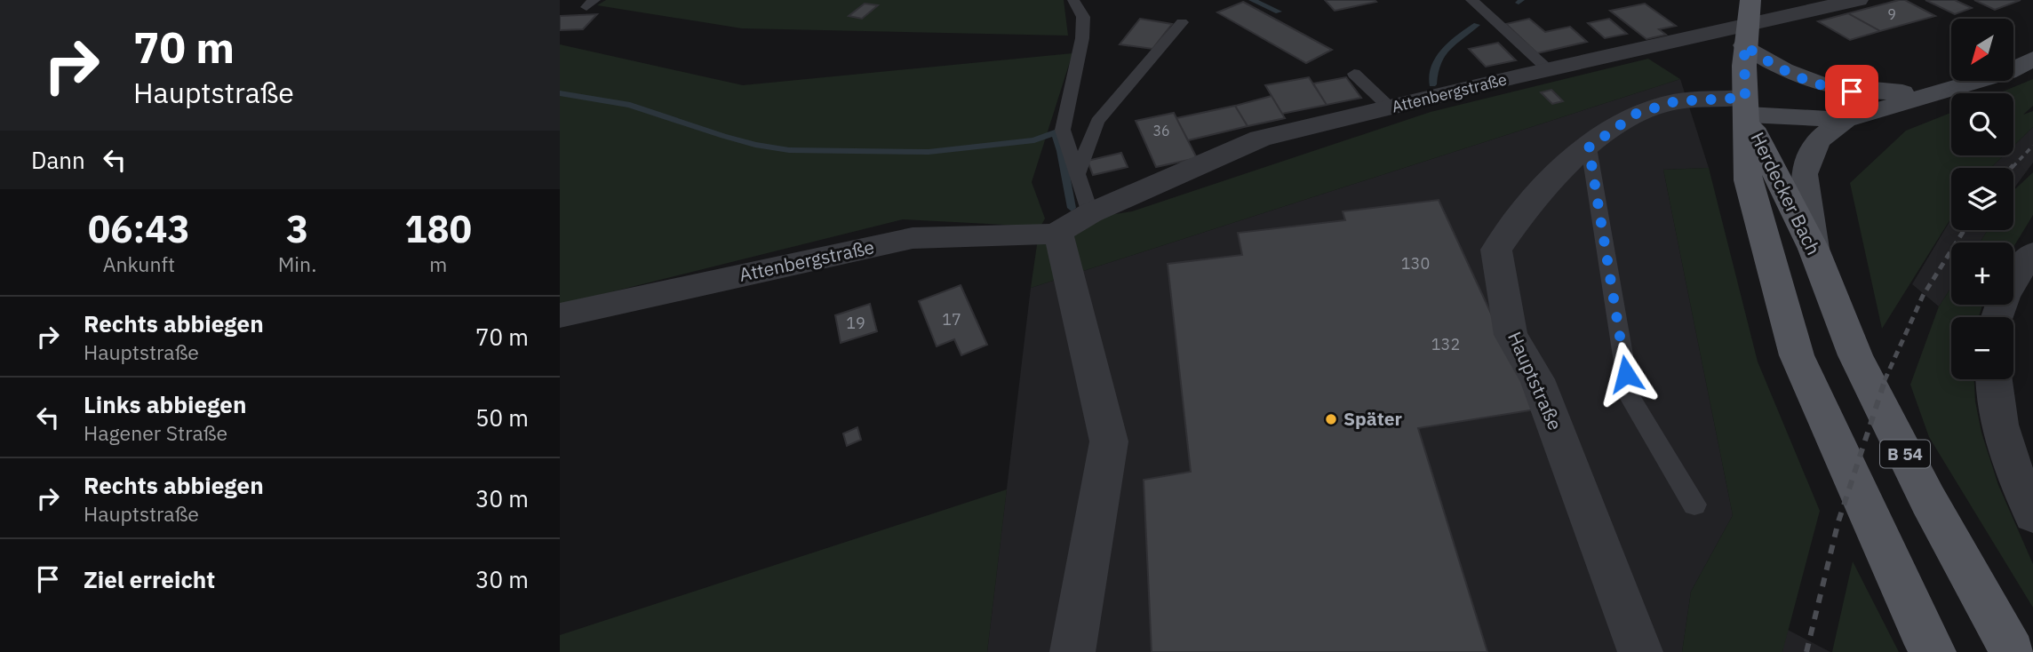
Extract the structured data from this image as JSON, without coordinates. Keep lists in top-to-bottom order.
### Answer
{
  "streets": {
    "main road": ["Herdecker Bach", "B 54"],
    "street": ["Attenbergstraße", "Hauptstraße"]
  },
  "crossings": [
    ["Herdecker Bach", "Hauptstraße"],
    ["Herdecker Bach", "B 54"],
    ["Hauptstraße", "B 54"]
  ],
  "places": ["Später"],
  "house_numbers": [
    "9",
    "36",
    "130",
    "17",
    "19",
    "132"
  ],
  "north": "bottom left",
  "page": {
    "turn": ["70 m", "Hauptstraße"],
    "map_buttons": ["+", "−"],
    "then": "Dann",
    "eta": [
      "06:43",
      "Ankunft",
      "3",
      "Min.",
      "180",
      "m"
    ],
    "list": [
      {
        "name": "Rechts abbiegen",
        "note": "Hauptstraße",
        "value": "70 m"
      },
      {
        "name": "Links abbiegen",
        "note": "Hagener Straße",
        "value": "50 m"
      },
      {
        "name": "Rechts abbiegen",
        "note": "Hauptstraße",
        "value": "30 m"
      },
      {
        "name": "Ziel erreicht",
        "value": "30 m"
      }
    ]
  }
}
